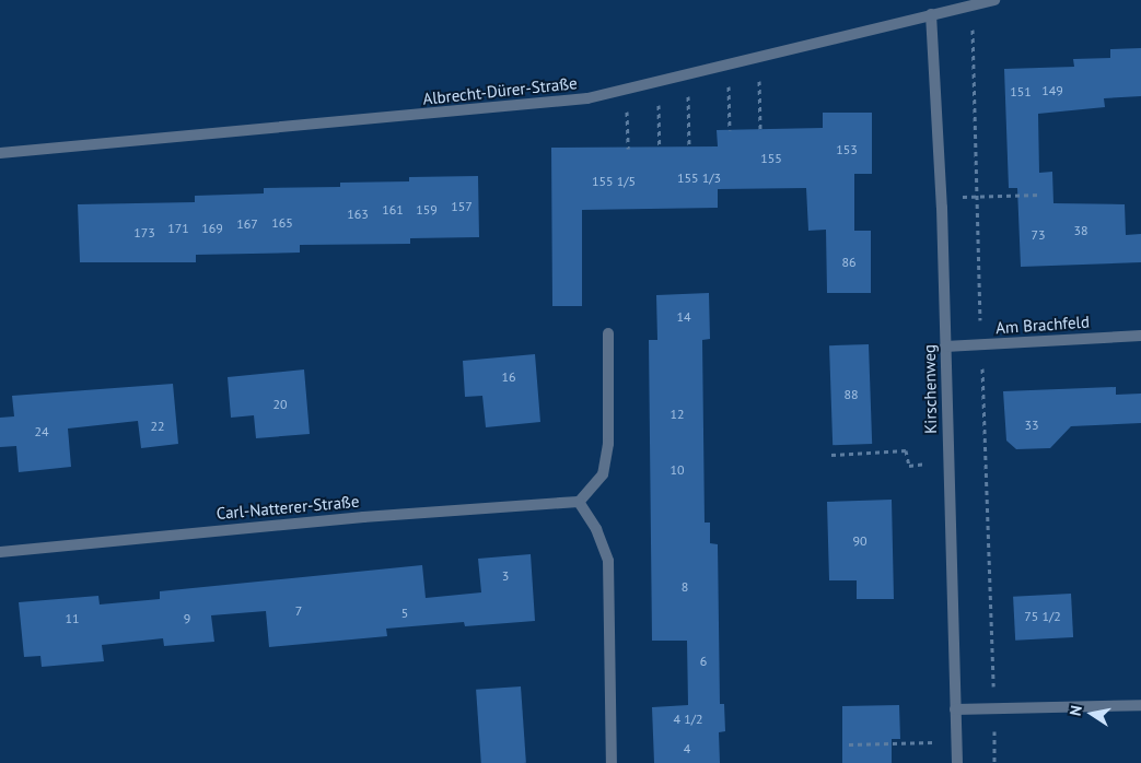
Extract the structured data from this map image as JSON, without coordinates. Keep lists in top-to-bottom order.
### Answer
{
  "streets": {
    "street": [
      "Albrecht-Dürer-Straße",
      "Am Brachfeld",
      "Kirschenweg",
      "Carl-Natterer-Straße"
    ]
  },
  "crossings": [
    ["Albrecht-Dürer-Straße", "Kirschenweg"],
    ["Am Brachfeld", "Kirschenweg"]
  ],
  "house_numbers": [
    "149",
    "151",
    "153",
    "155",
    "155 1/3",
    "155 1/5",
    "157",
    "161",
    "159",
    "163",
    "165",
    "167",
    "171",
    "169",
    "38",
    "173",
    "73",
    "86",
    "14",
    "16",
    "88",
    "20",
    "12",
    "33",
    "22",
    "24",
    "10",
    "90",
    "3",
    "8",
    "7",
    "5",
    "75 1/2",
    "11",
    "9",
    "6",
    "4 1/2",
    "4"
  ],
  "north": "left"
}
